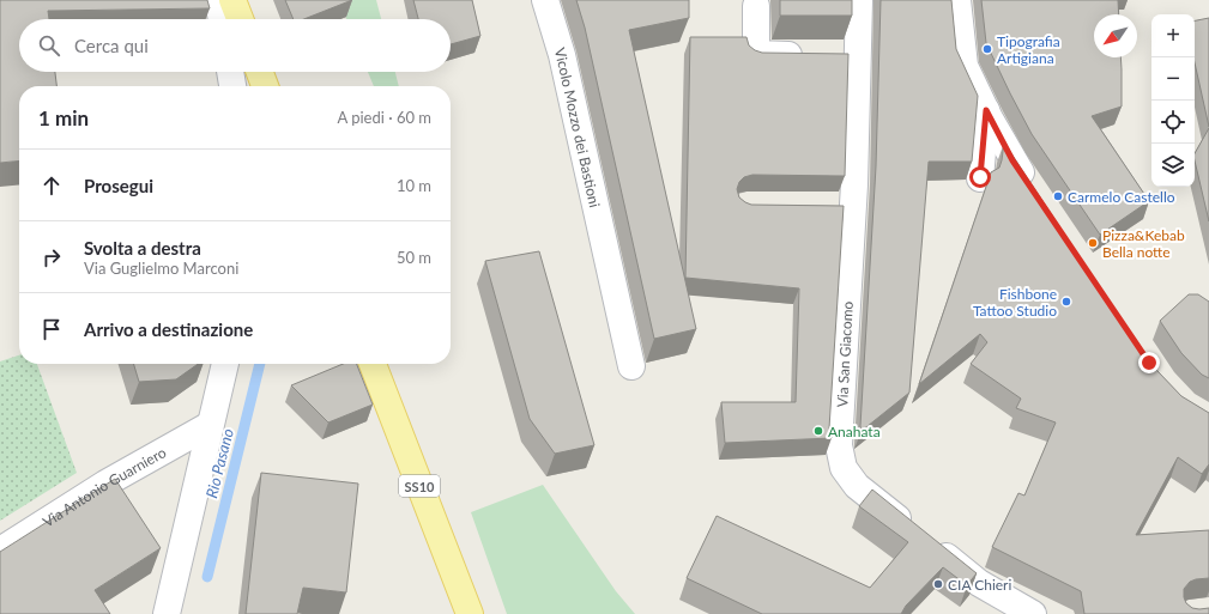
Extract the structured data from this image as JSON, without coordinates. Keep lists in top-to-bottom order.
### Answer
{
  "streets": {
    "main road": ["SS10"],
    "street": ["Vicolo Mozzo dei Bastioni", "Via San Giacomo", "Via Antonio Guarniero"]
  },
  "water": ["Rio Pasano"],
  "places": [
    "Tipografia Artigiana",
    "Carmelo Castello",
    "Pizza&Kebab Bella notte",
    "Fishbone Tattoo Studio",
    "Anahata",
    "CIA Chieri"
  ],
  "north": "bottom left",
  "page": {
    "map_buttons": ["+", "−"],
    "search": "Cerca qui",
    "heading": ["1 min", "A piedi · 60 m"],
    "list": [
      ["Prosegui", "10 m"],
      ["Svolta a destra", "Via Guglielmo Marconi", "50 m"],
      "Arrivo a destinazione"
    ]
  }
}
